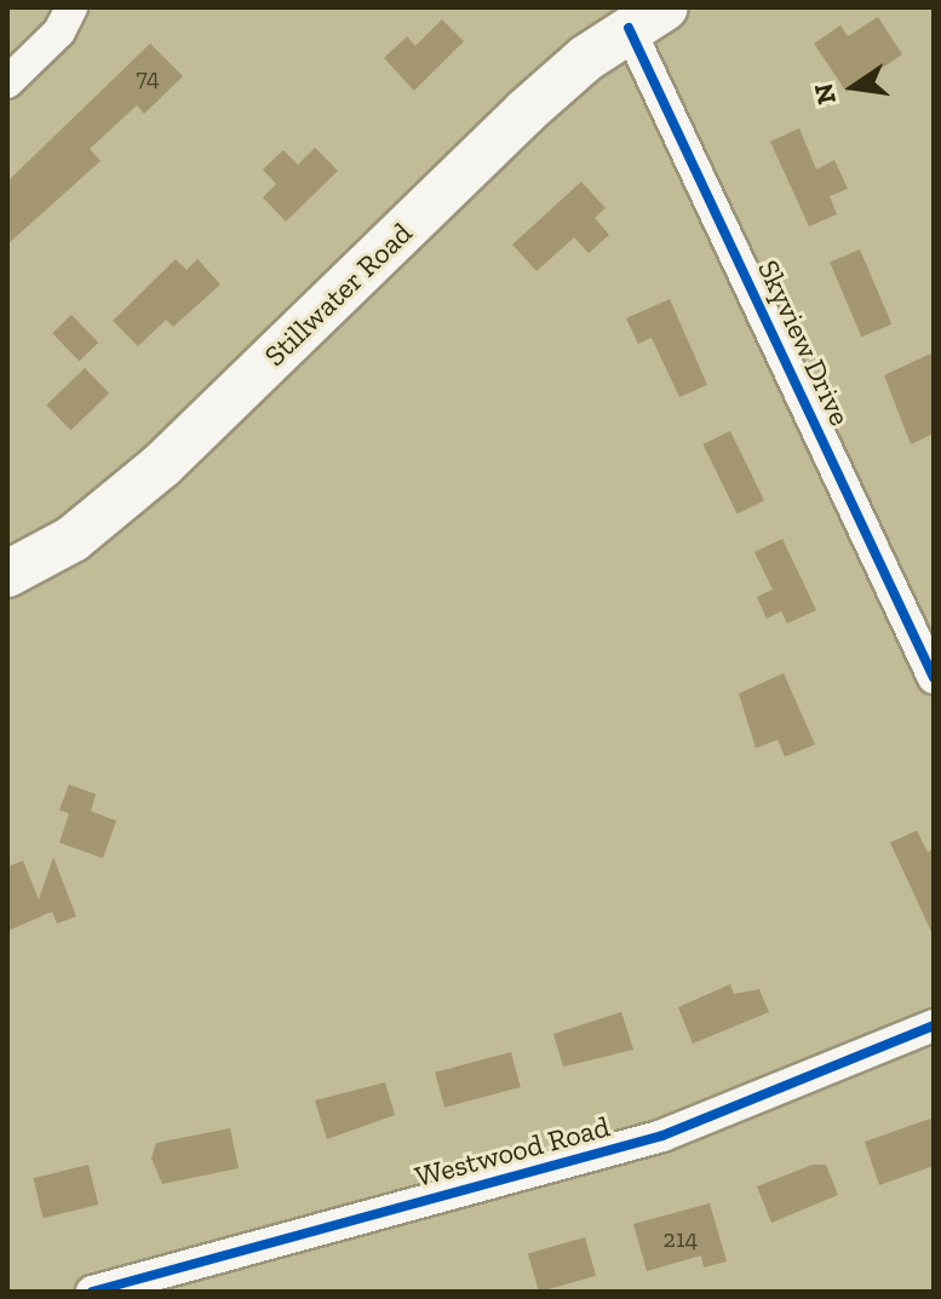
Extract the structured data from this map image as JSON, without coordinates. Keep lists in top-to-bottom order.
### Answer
{
  "streets": {
    "main road": ["Stillwater Road"],
    "street": ["Skyview Drive", "Westwood Road"]
  },
  "crossings": [
    ["Stillwater Road", "Skyview Drive"]
  ],
  "house_numbers": ["74", "214"],
  "north": "left"
}
